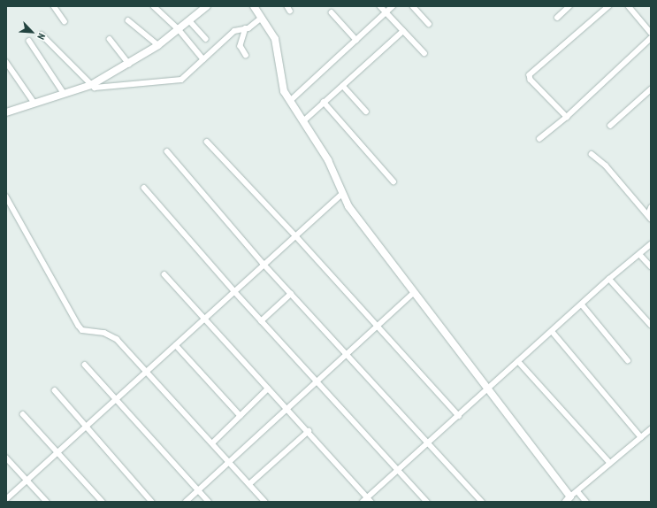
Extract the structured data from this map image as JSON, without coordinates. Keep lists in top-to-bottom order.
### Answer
{
  "north": "bottom right"
}
